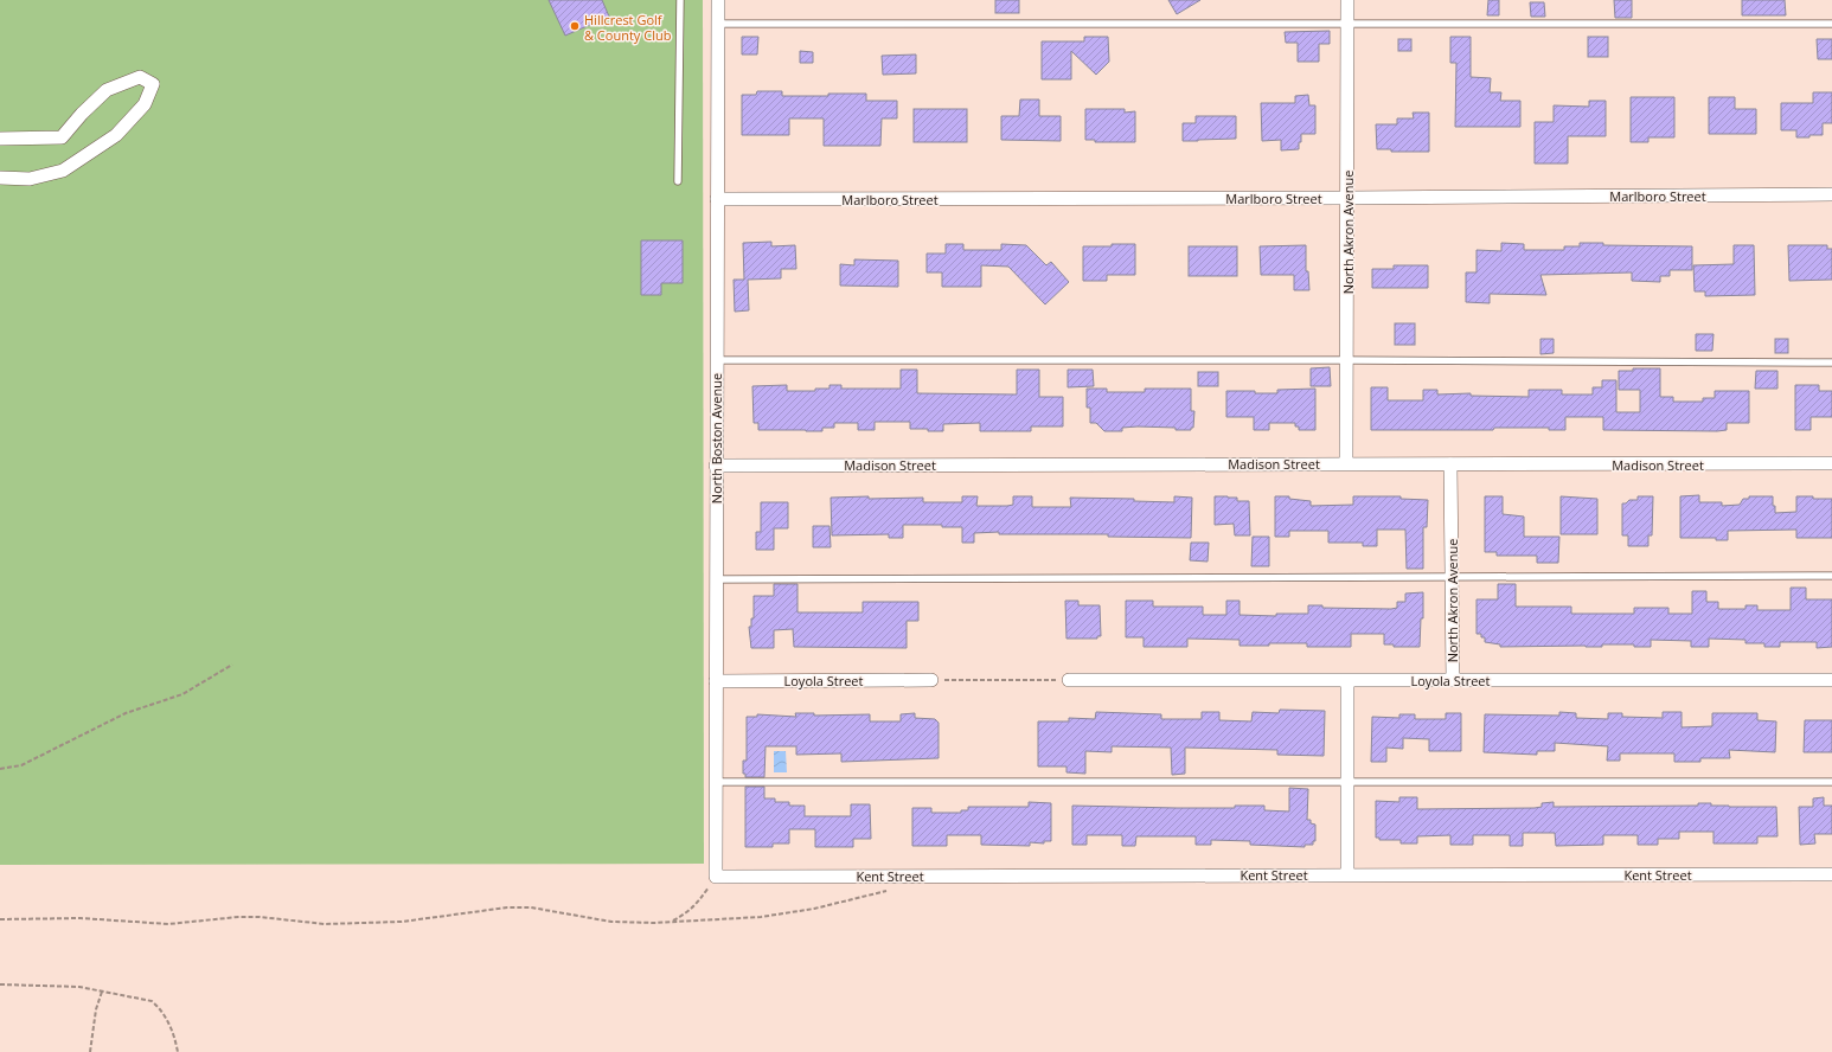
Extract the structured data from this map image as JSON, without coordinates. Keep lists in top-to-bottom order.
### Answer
{
  "streets": {
    "street": [
      "Marlboro Street",
      "North Akron Avenue",
      "North Boston Avenue",
      "Madison Street",
      "Loyola Street",
      "Kent Street"
    ]
  },
  "crossings": [
    ["Marlboro Street", "North Akron Avenue"],
    ["Marlboro Street", "North Boston Avenue"],
    ["North Akron Avenue", "Madison Street"],
    ["North Akron Avenue", "Loyola Street"],
    ["North Boston Avenue", "Madison Street"],
    ["North Boston Avenue", "Loyola Street"],
    ["North Boston Avenue", "Kent Street"]
  ],
  "places": ["Hillcrest Golf & County Club"]
}
